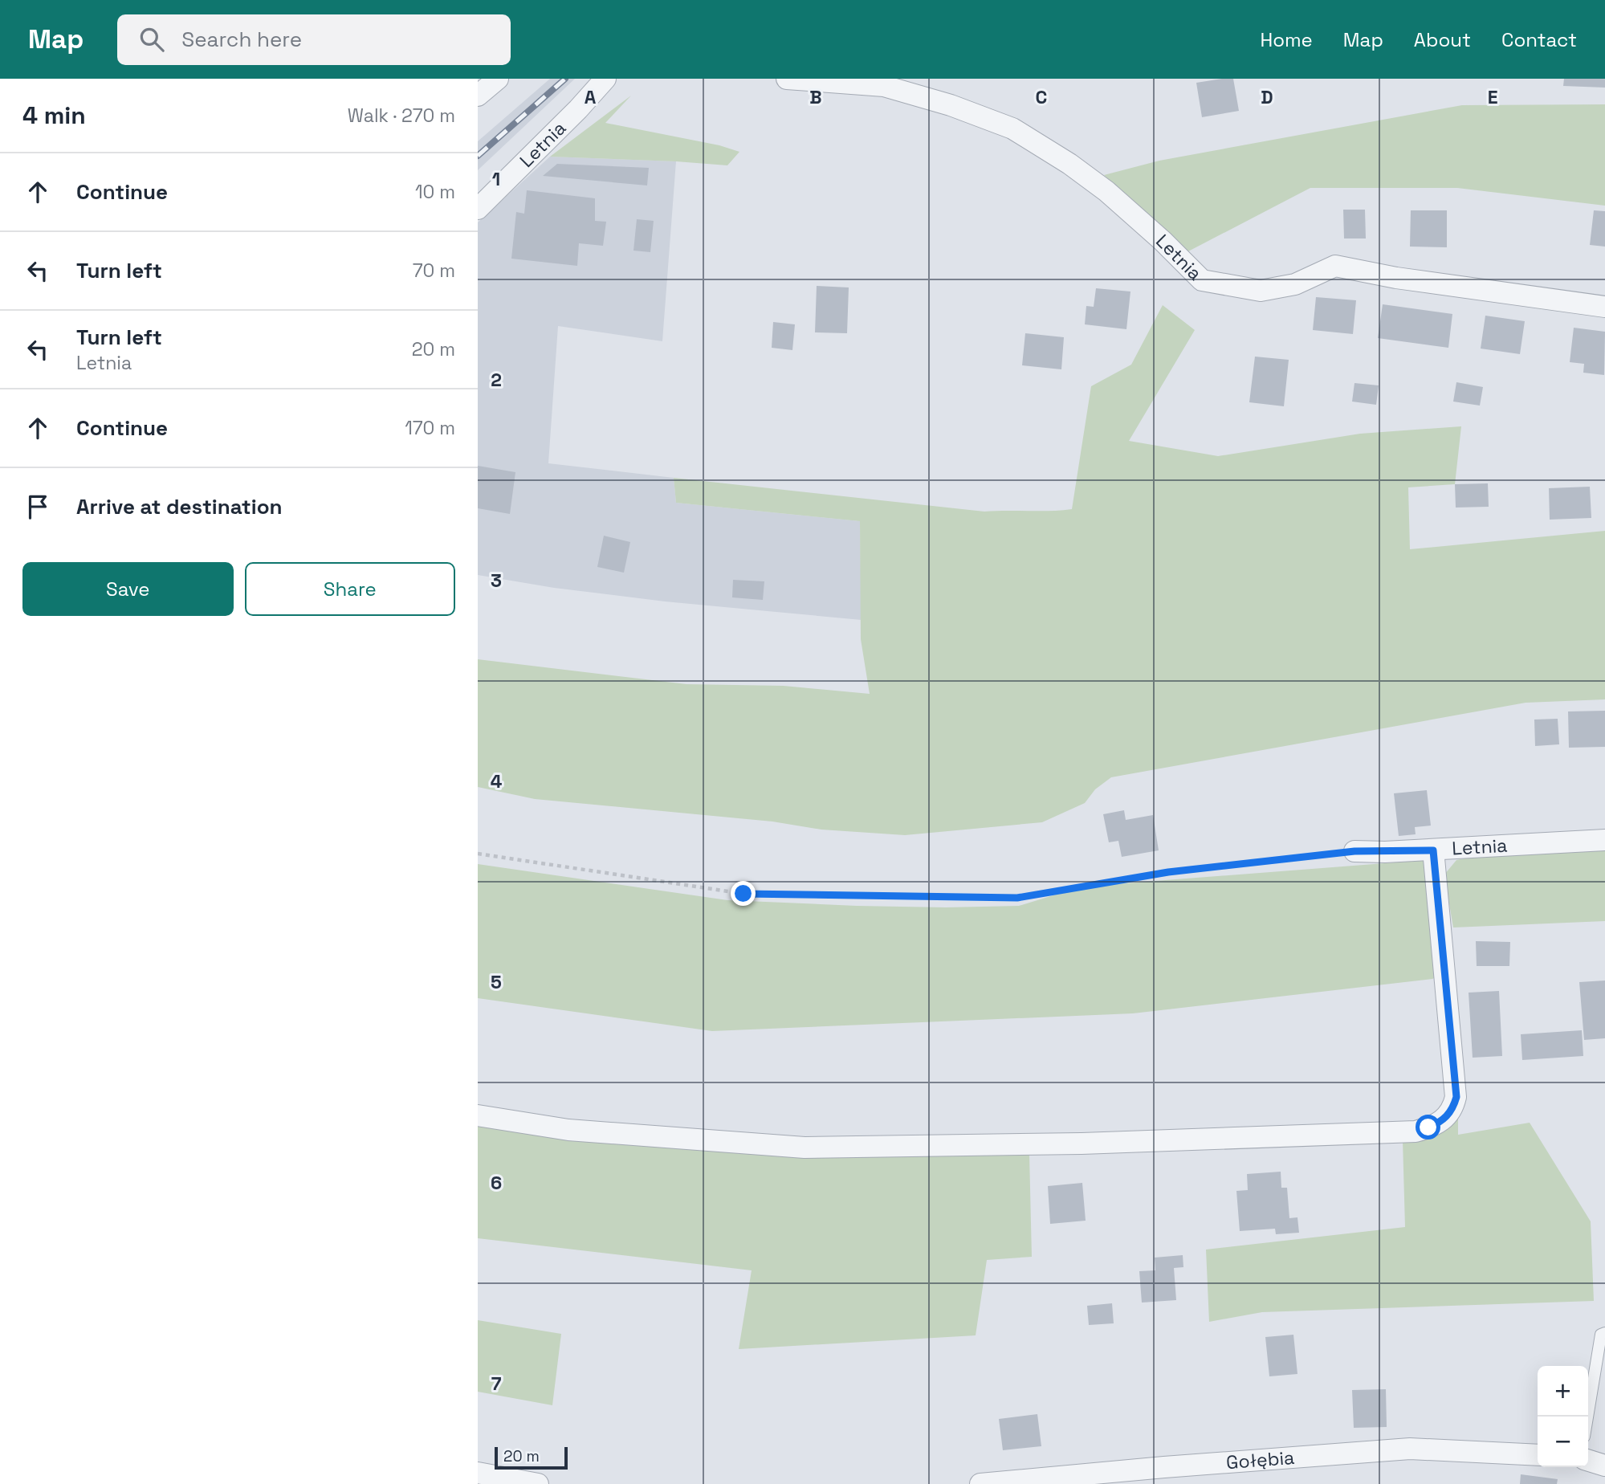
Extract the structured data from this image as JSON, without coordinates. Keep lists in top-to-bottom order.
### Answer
{
  "streets": {
    "street": ["Letnia", "Gołębia"]
  },
  "scale_bar": "20 m",
  "page": {
    "header": "Map",
    "search": "Search here",
    "nav": [
      "Home",
      "Map",
      "About",
      "Contact"
    ],
    "heading": ["4 min", "Walk · 270 m"],
    "list": [
      ["Continue", "10 m"],
      ["Turn left", "70 m"],
      ["Turn left", "Letnia", "20 m"],
      ["Continue", "170 m"],
      "Arrive at destination"
    ],
    "buttons": ["Save", "Share"],
    "map_buttons": ["+", "−"],
    "scale": "20 m"
  },
  "grid": {
    "columns": [
      "A",
      "B",
      "C",
      "D",
      "E"
    ],
    "rows": [
      "1",
      "2",
      "3",
      "4",
      "5",
      "6",
      "7"
    ]
  }
}
